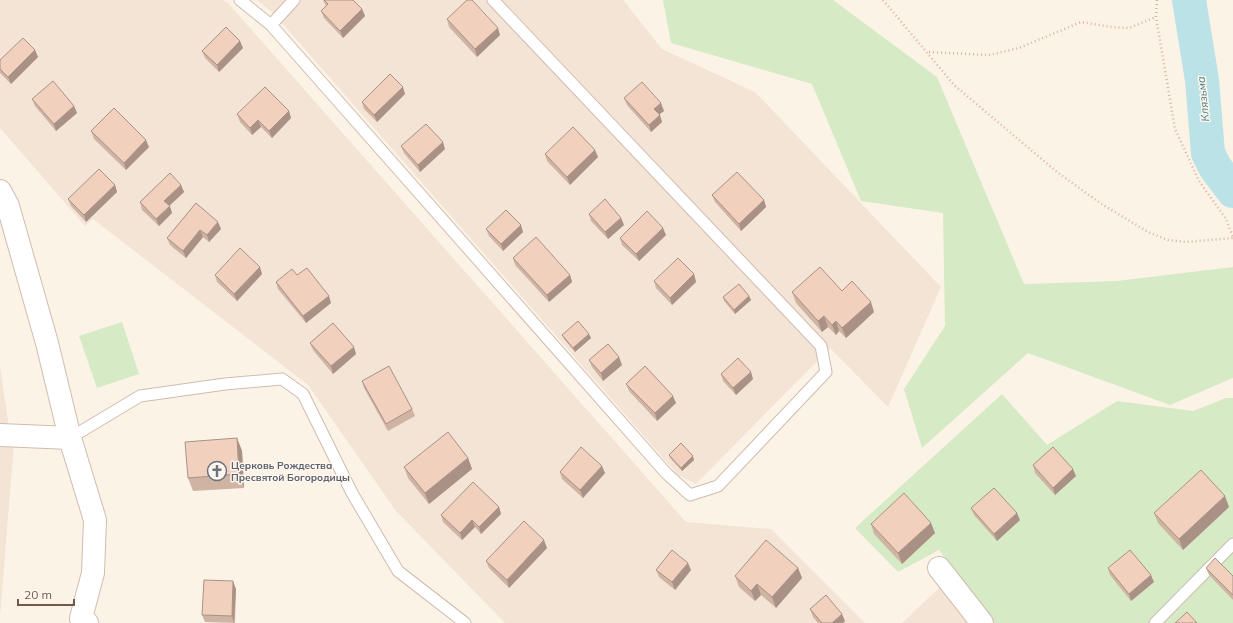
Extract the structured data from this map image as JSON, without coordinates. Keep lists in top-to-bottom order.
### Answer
{
  "water": ["Клязьма"],
  "places": {
    "church": ["Церковь Рождества Пресвятой Богородицы"]
  },
  "scale_bar": "20 m"
}
